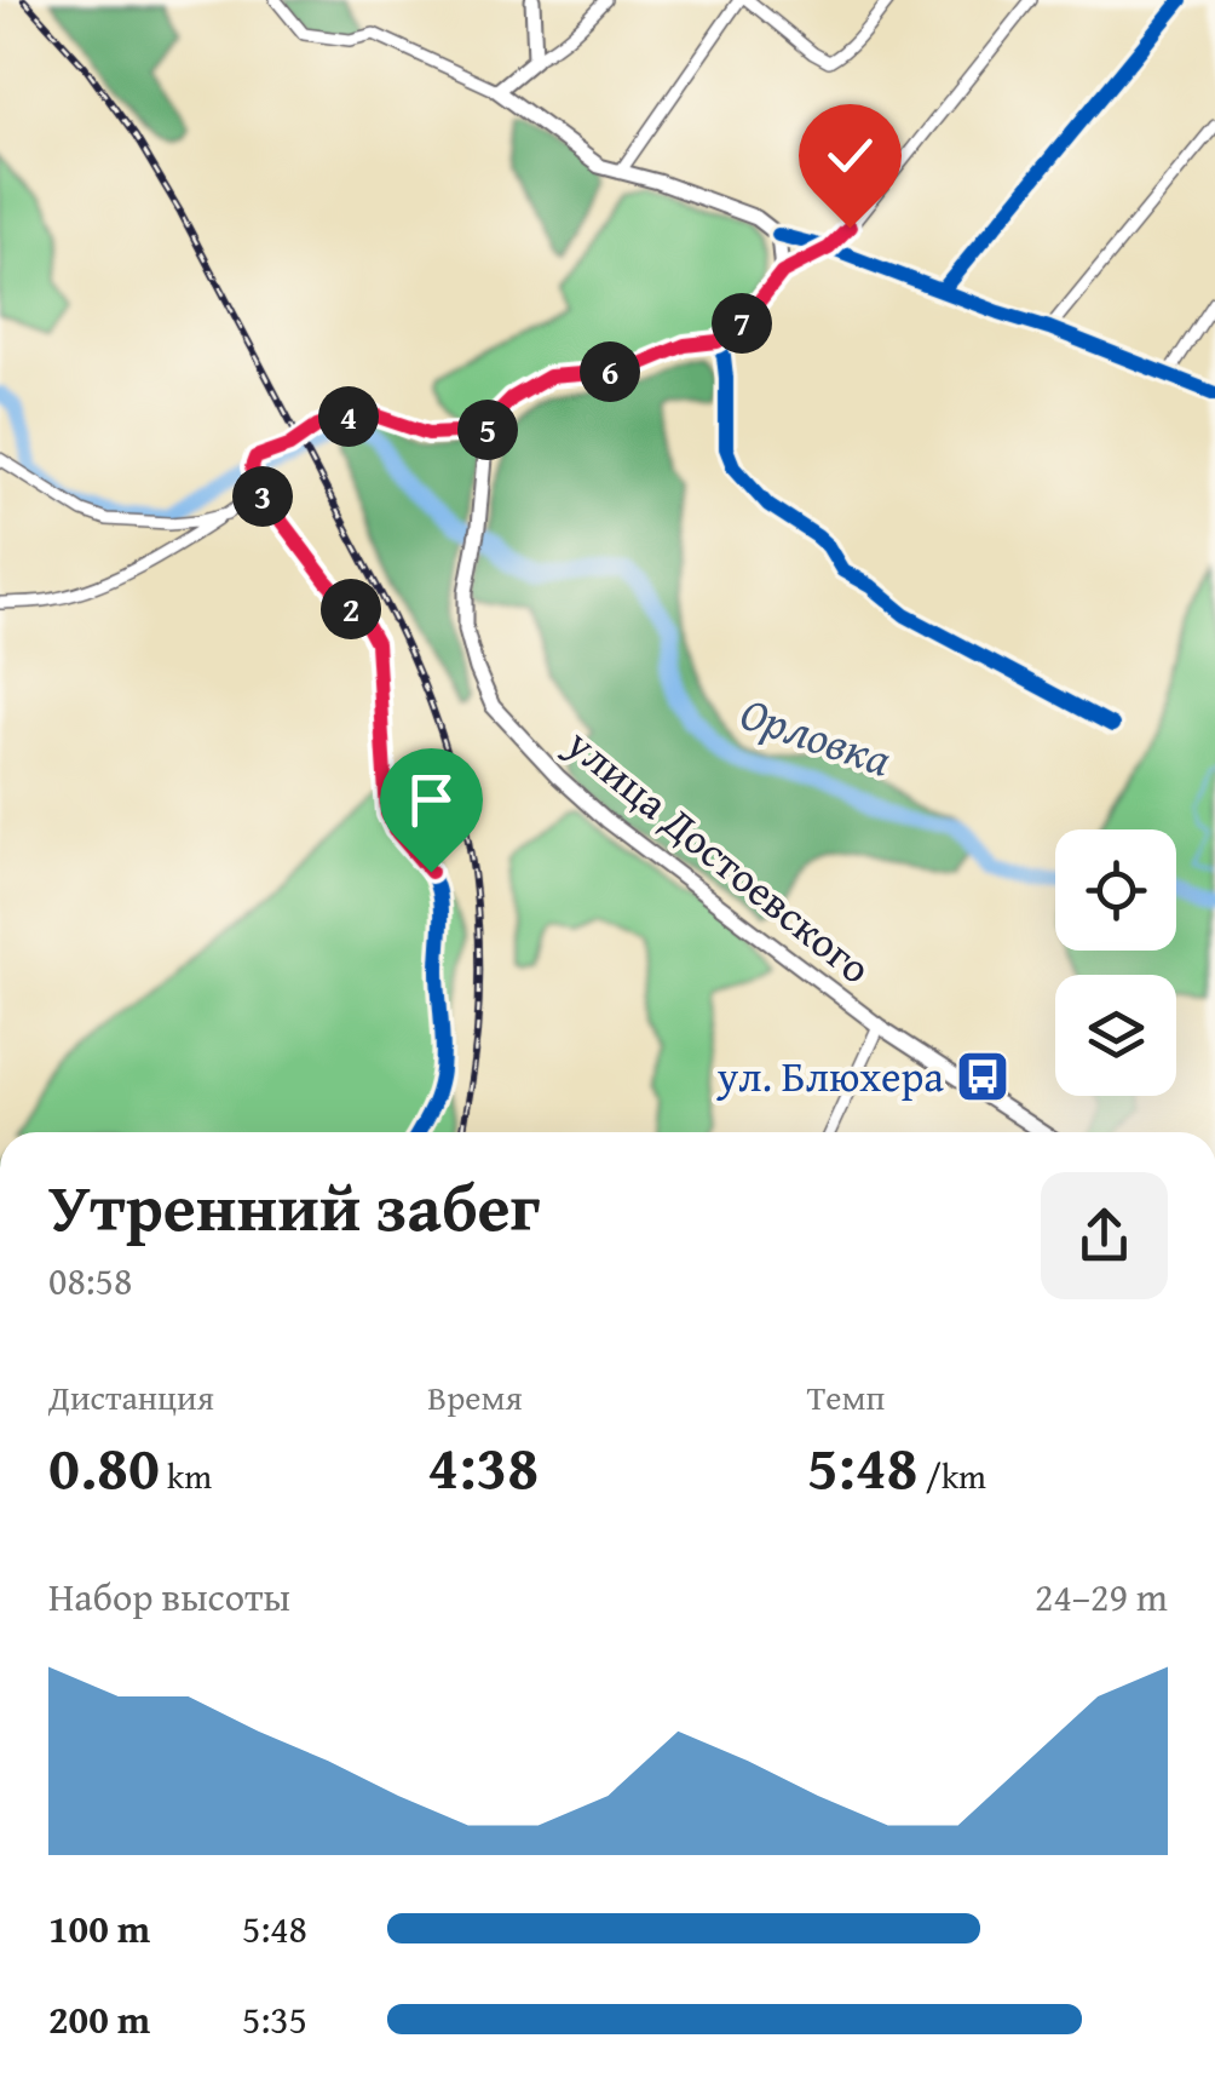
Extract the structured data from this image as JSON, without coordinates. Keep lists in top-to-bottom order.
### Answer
{
  "streets": {
    "main road": ["улица Достоевского"]
  },
  "water": ["Орловка"],
  "places": {
    "bus stop": ["ул. Блюхера"]
  },
  "page": {
    "pins": [
      "7",
      "6",
      "4",
      "5",
      "3",
      "2"
    ],
    "heading": ["Утренний забег", "08:58"],
    "stats": [
      ["Дистанция", "0.80 km"],
      ["Время", "4:38"],
      ["Темп", "5:48 /km"]
    ],
    "chart": ["Набор высоты", "24–29 m"],
    "list": [
      {
        "name": "100 m",
        "note": "5:48"
      },
      {
        "name": "200 m",
        "note": "5:35"
      }
    ]
  }
}
